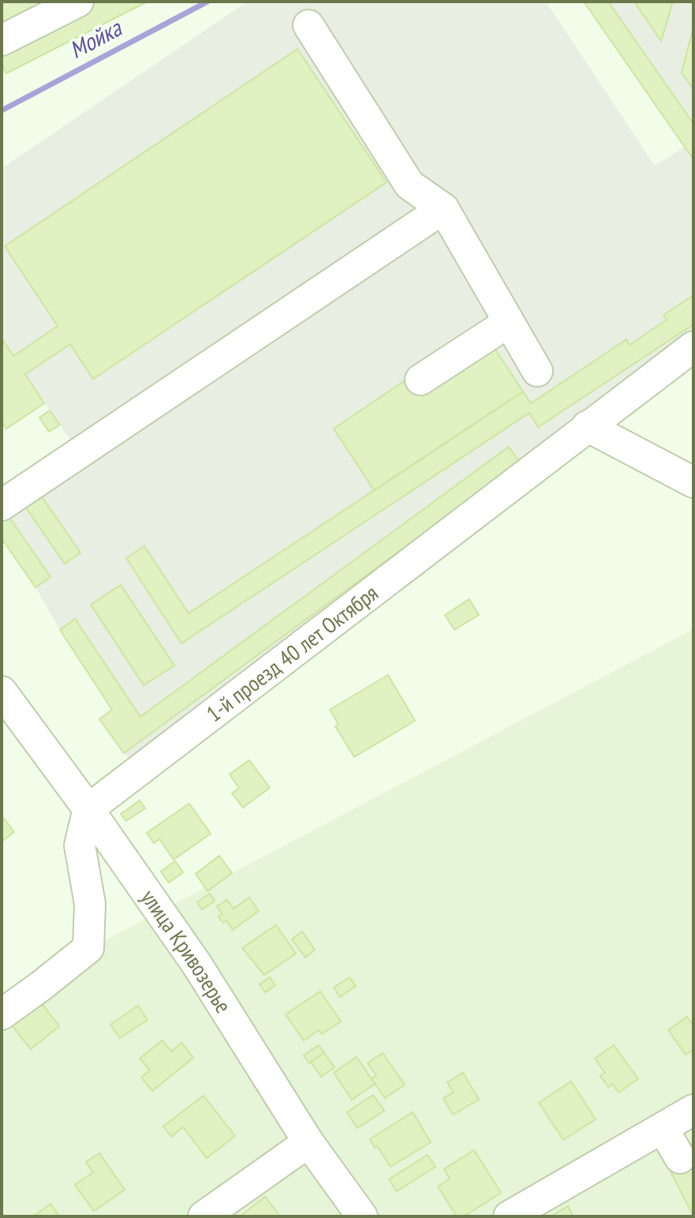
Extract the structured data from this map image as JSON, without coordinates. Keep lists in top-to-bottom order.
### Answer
{
  "streets": {
    "street": ["1-й проезд 40 лет Октября", "улица Кривозерье"]
  },
  "crossings": [
    ["1-й проезд 40 лет Октября", "улица Кривозерье"]
  ],
  "water": ["Мойка"]
}
